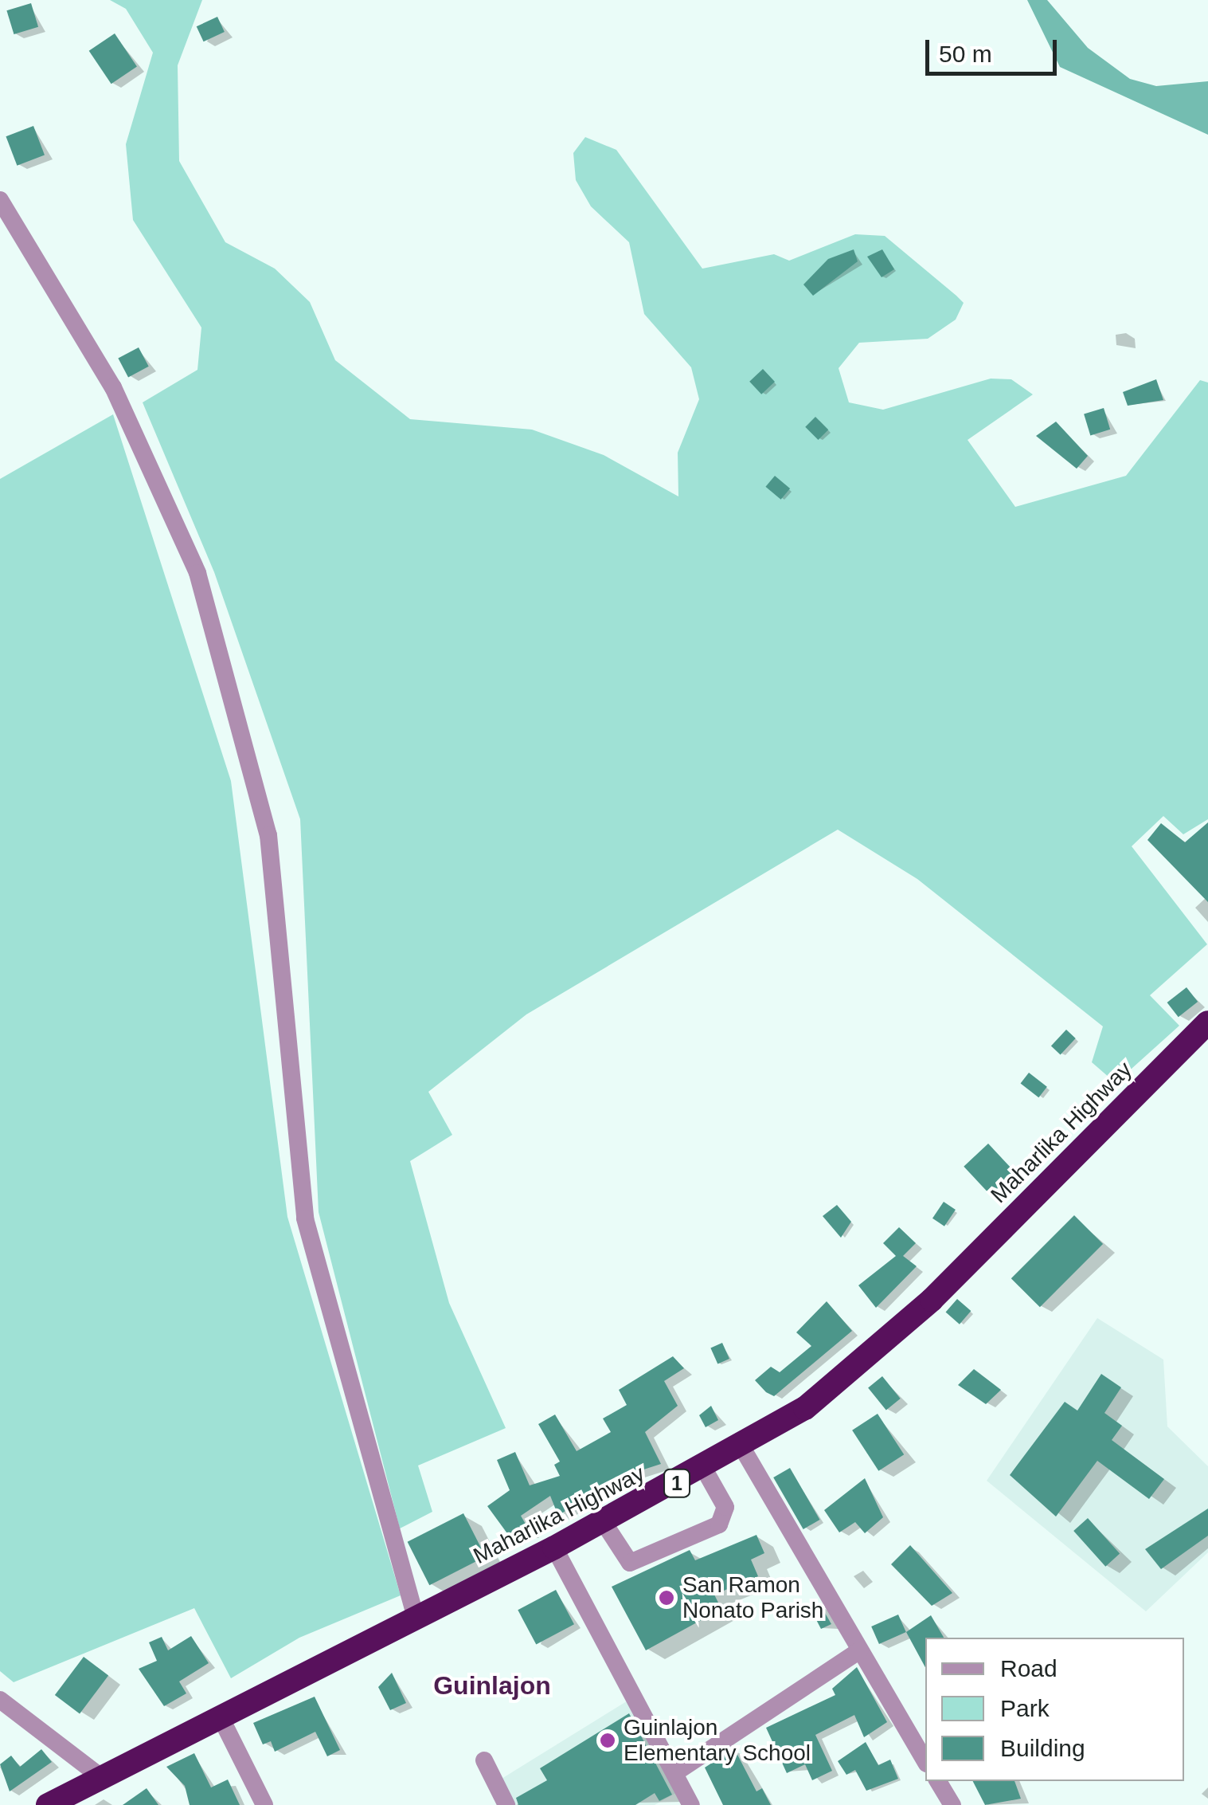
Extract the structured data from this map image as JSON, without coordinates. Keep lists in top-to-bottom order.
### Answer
{
  "streets": {
    "highway": ["Maharlika Highway", "1"]
  },
  "districts": ["Guinlajon"],
  "places": ["San Ramon Nonato Parish", "Guinlajon Elementary School"],
  "legend": ["Road", "Park", "Building"],
  "scale_bar": "50 m"
}
